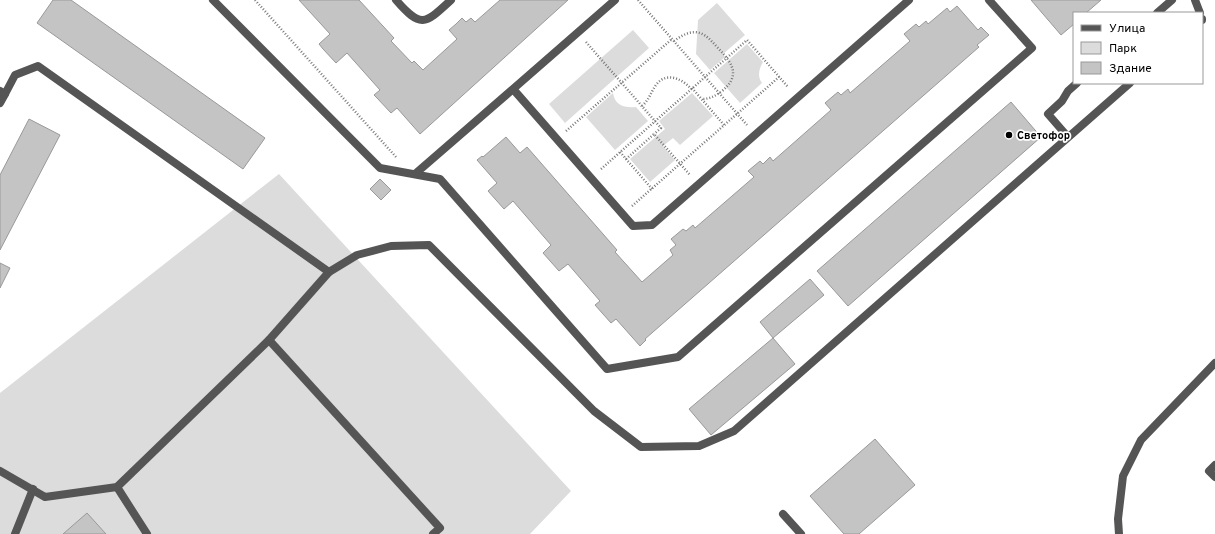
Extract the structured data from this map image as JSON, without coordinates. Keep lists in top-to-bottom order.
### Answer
{
  "places": ["Светофор"],
  "legend": ["Улица", "Парк", "Здание"]
}
